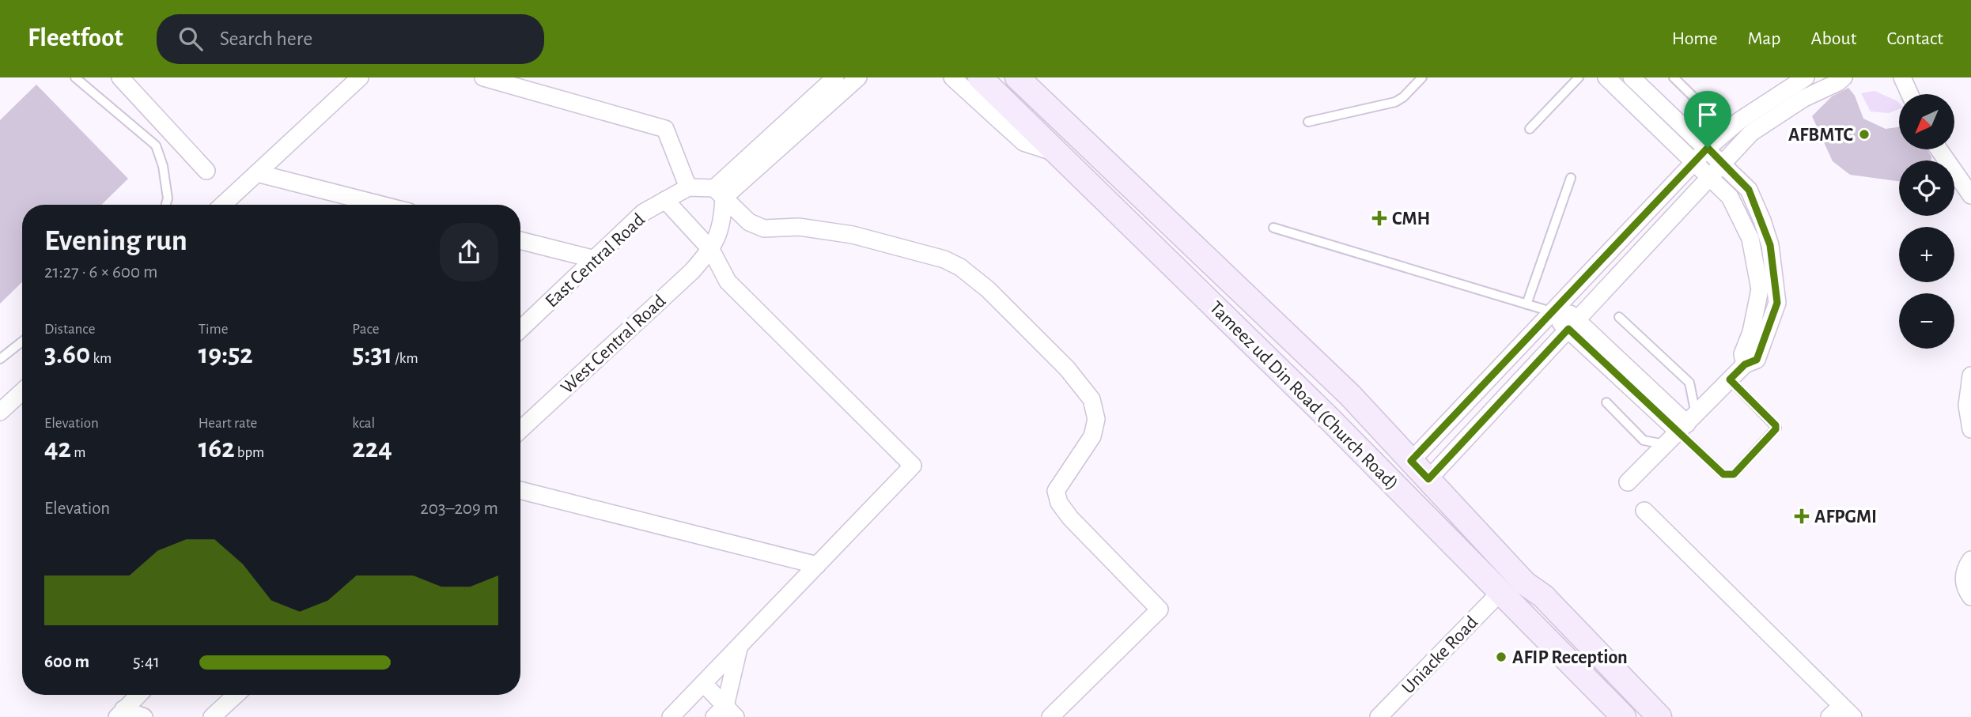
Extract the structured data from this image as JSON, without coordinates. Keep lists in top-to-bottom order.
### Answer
{
  "streets": {
    "main road": ["Tameez ud Din Road (Church Road)"],
    "street": ["East Central Road", "West Central Road", "Uniacke Road"]
  },
  "crossings": [
    ["East Central Road", "West Central Road"],
    ["Tameez ud Din Road (Church Road)", "Uniacke Road"]
  ],
  "places": {
    "other": ["AFBMTC", "AFIP Reception"],
    "health": ["CMH", "AFPGMI"]
  },
  "north": "bottom left",
  "page": {
    "header": "Fleetfoot",
    "search": "Search here",
    "nav": [
      "Home",
      "Map",
      "About",
      "Contact"
    ],
    "map_buttons": ["+", "−"],
    "heading": ["Evening run", "21:27 · 6 × 600 m"],
    "stats": [
      ["Distance", "3.60 km"],
      ["Time", "19:52"],
      ["Pace", "5:31 /km"],
      ["Elevation", "42 m"],
      ["Heart rate", "162 bpm"],
      ["kcal", "224"]
    ],
    "chart": ["Elevation", "203–209 m"],
    "list": [
      {
        "name": "600 m",
        "note": "5:41"
      }
    ]
  }
}
